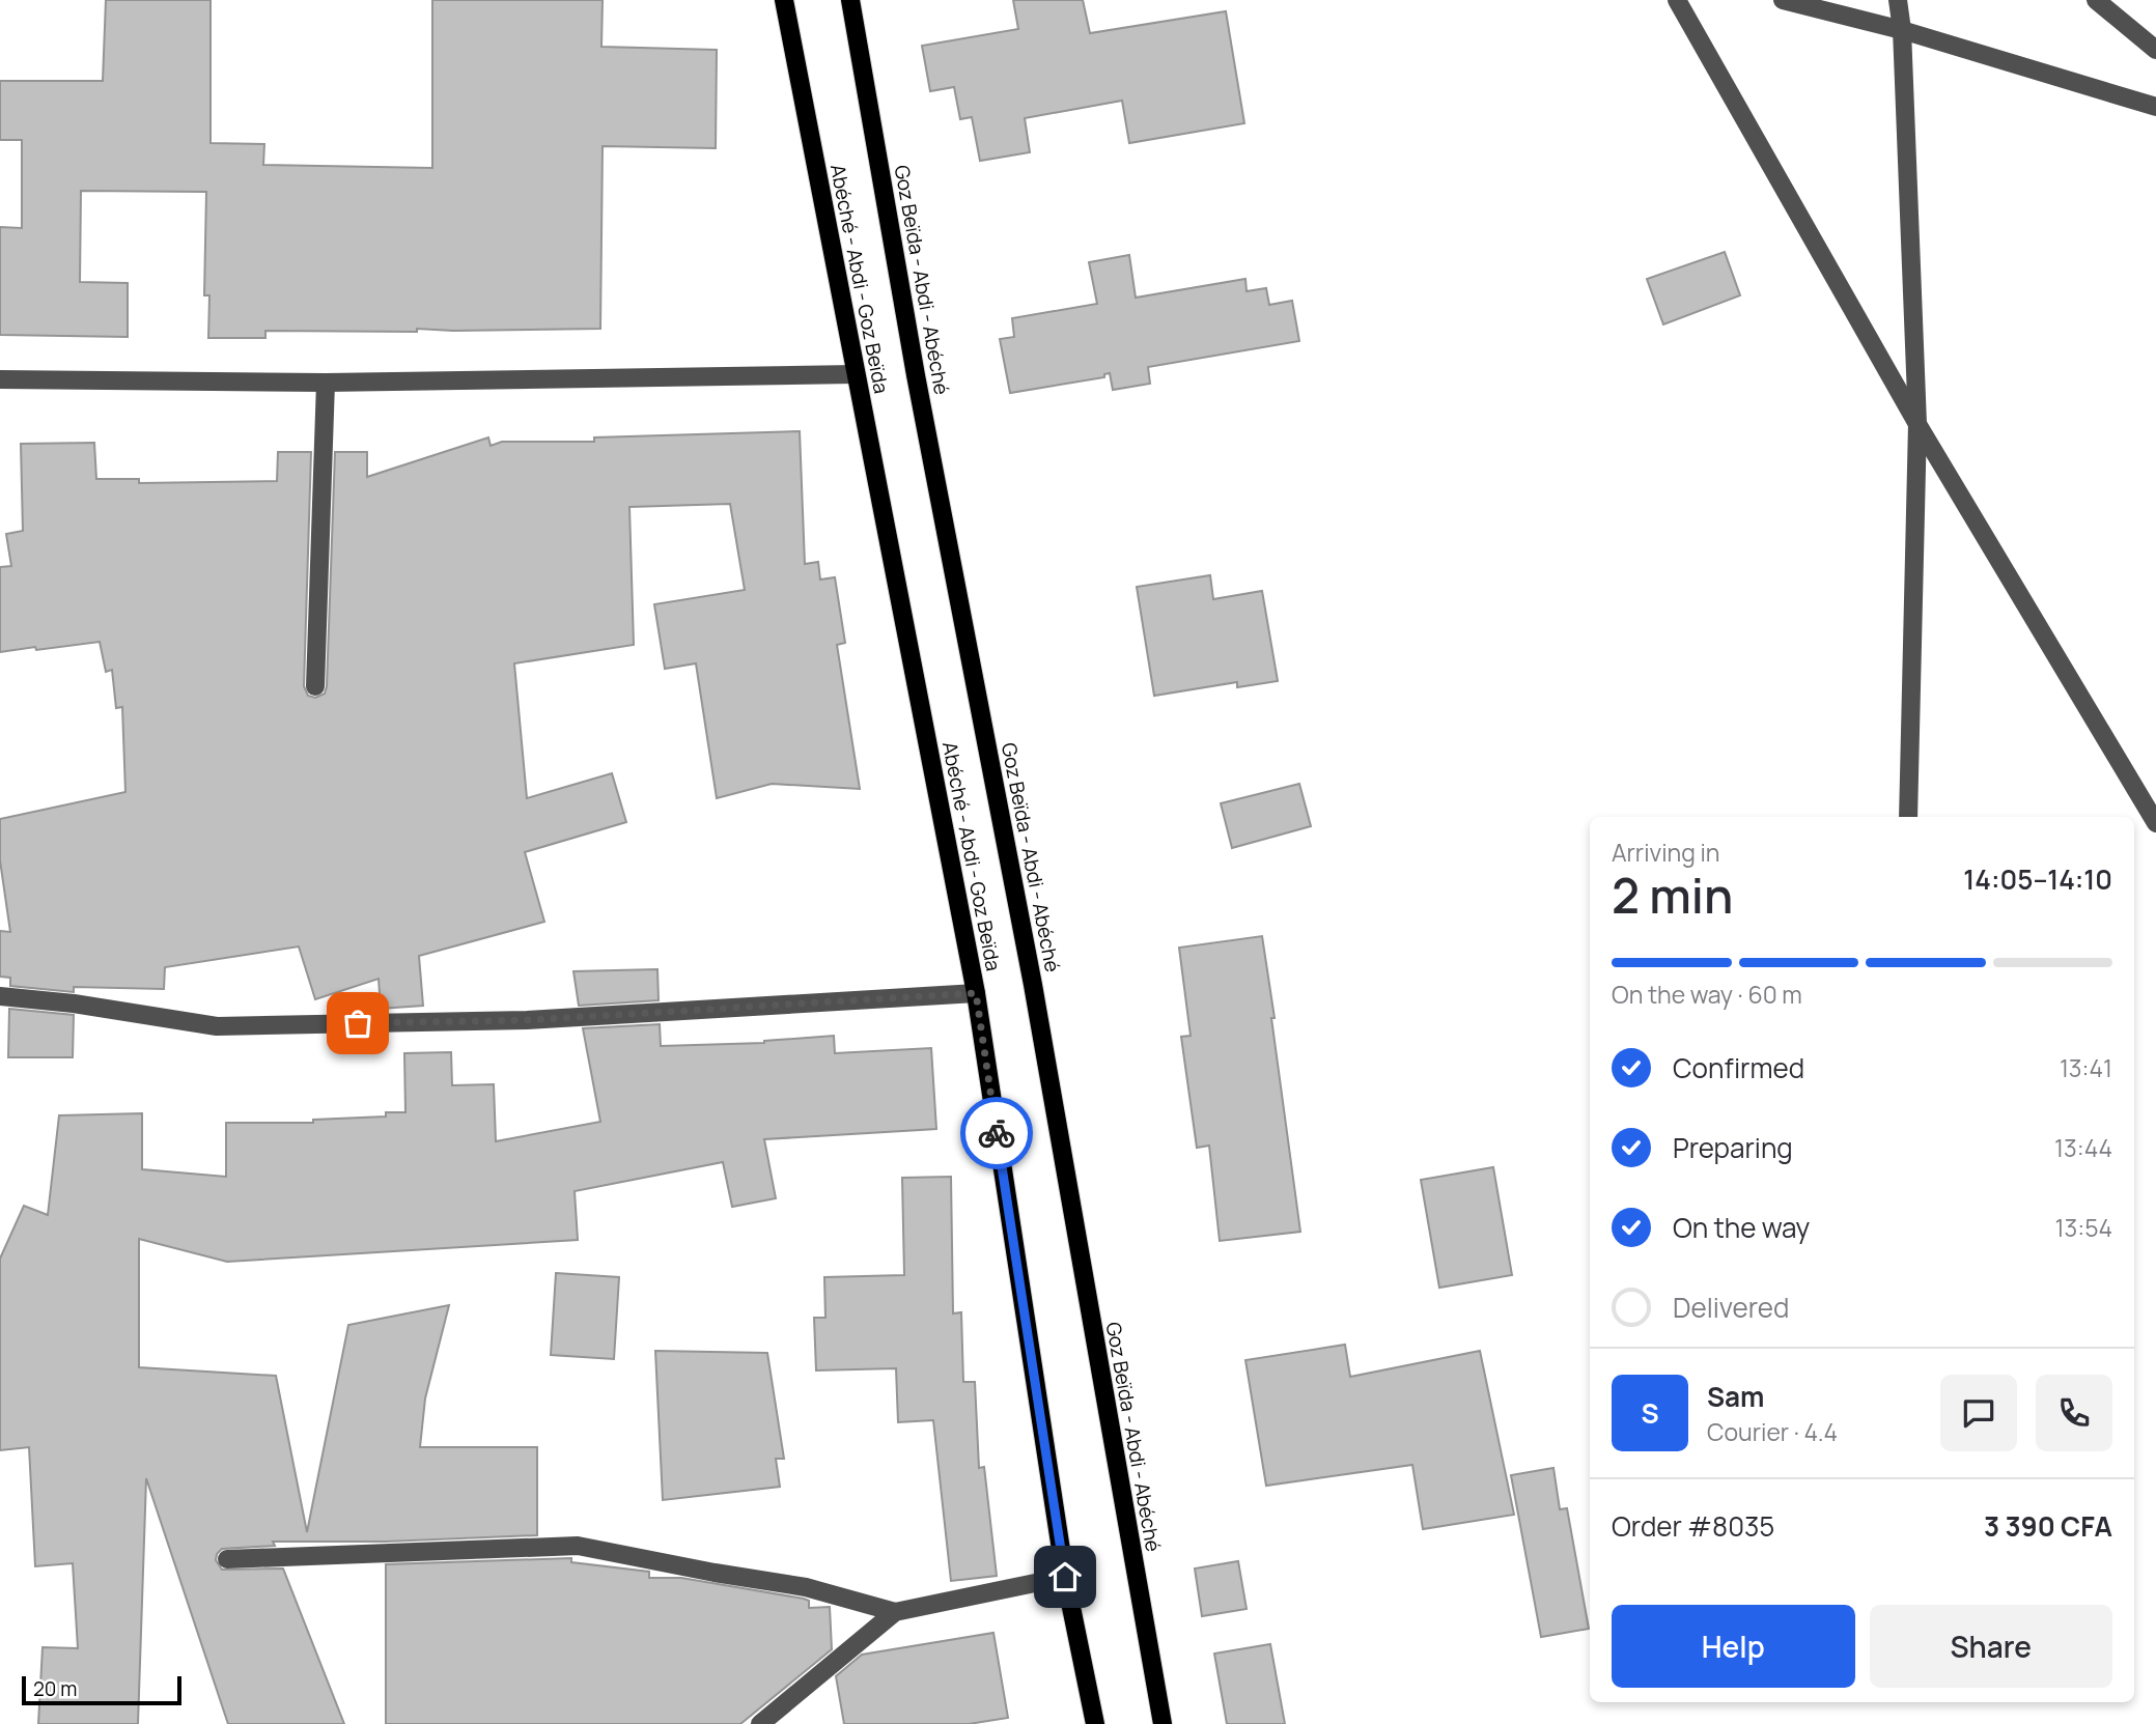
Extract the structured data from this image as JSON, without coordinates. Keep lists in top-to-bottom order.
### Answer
{
  "streets": {
    "main road": ["Abéché - Abdi - Goz Beïda", "Goz Beïda - Abdi - Abéché"]
  },
  "scale_bar": "20 m",
  "page": {
    "heading": ["2 min", "Arriving in", "14:05–14:10"],
    "panel": [
      "Sam",
      "Courier · 4.4",
      "Order #8035",
      "3 390 CFA"
    ],
    "bar": "On the way · 60 m",
    "list": [
      ["Confirmed", "13:41"],
      ["Preparing", "13:44"],
      ["On the way", "13:54"],
      "Delivered"
    ],
    "round": "S",
    "buttons": ["Help", "Share"],
    "scale": "20 m"
  }
}
